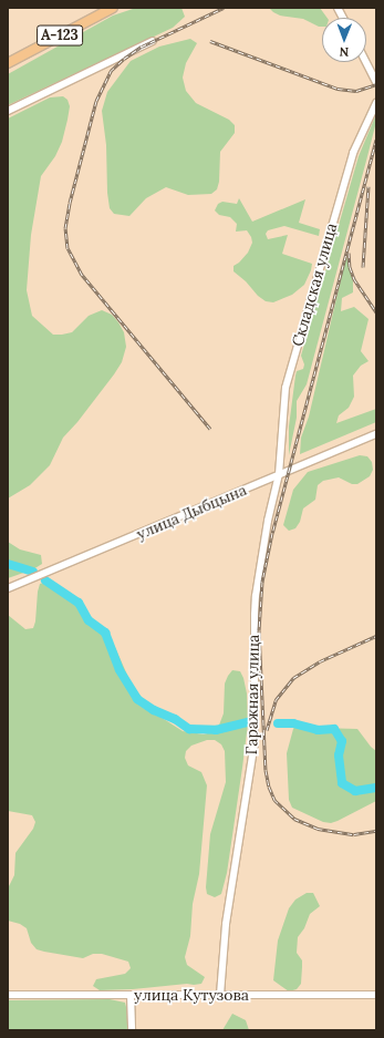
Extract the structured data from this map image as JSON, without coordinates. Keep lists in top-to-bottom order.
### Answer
{
  "streets": {
    "main road": ["А-123"],
    "street": [
      "Складская улица",
      "улица Дыбцына",
      "Гаражная улица",
      "улица Кутузова"
    ]
  },
  "crossings": [
    ["Складская улица", "улица Дыбцына"],
    ["Складская улица", "Гаражная улица"],
    ["улица Дыбцына", "Гаражная улица"],
    ["Гаражная улица", "улица Кутузова"]
  ],
  "north": "bottom"
}
